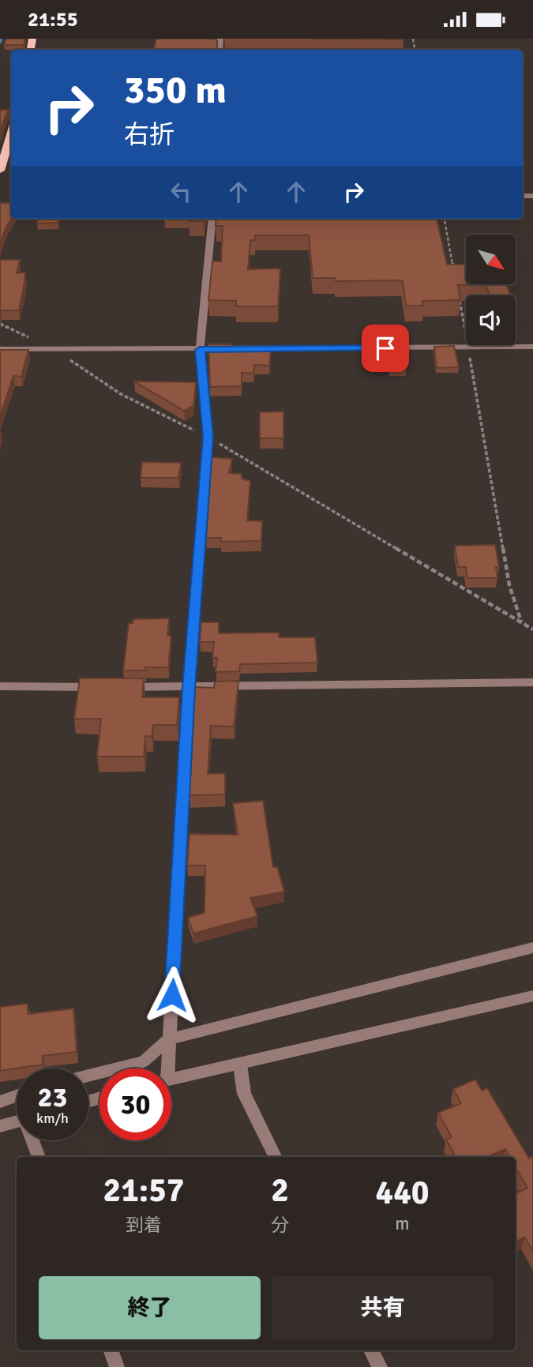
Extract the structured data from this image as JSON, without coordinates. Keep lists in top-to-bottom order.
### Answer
{
  "north": "bottom right",
  "page": {
    "status": "21:55",
    "turn": ["350 m", "右折"],
    "speed": "23 km/h",
    "limit": "30",
    "eta": [
      "21:57",
      "到着",
      "2",
      "分",
      "440",
      "m"
    ],
    "buttons": ["終了", "共有"]
  }
}
